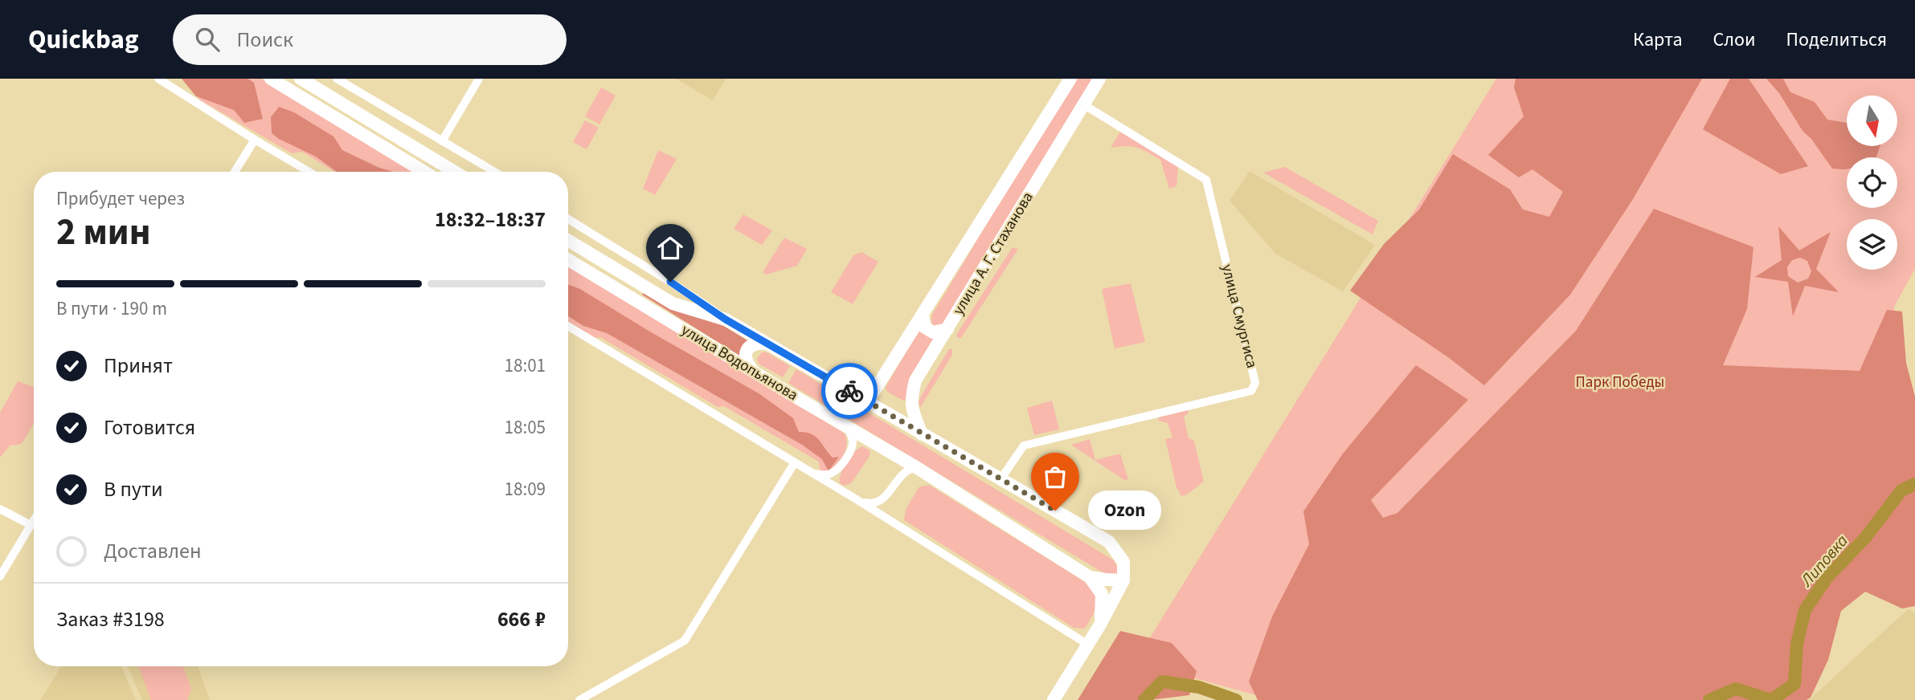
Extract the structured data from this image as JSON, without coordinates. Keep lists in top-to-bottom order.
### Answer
{
  "streets": {
    "main road": ["улица А. Г. Стаханова", "улица Водопьянова"],
    "street": ["улица Смургиса"]
  },
  "crossings": [
    ["улица А. Г. Стаханова", "улица Смургиса"],
    ["улица А. Г. Стаханова", "улица Водопьянова"],
    ["улица Смургиса", "улица Водопьянова"]
  ],
  "water": ["Липовка"],
  "parks": ["Парк Победы"],
  "places": ["Ozon"],
  "north": "bottom",
  "page": {
    "header": "Quickbag",
    "search": "Поиск",
    "nav": ["Карта", "Слои", "Поделиться"],
    "heading": ["2 мин", "Прибудет через", "18:32–18:37"],
    "panel": ["Заказ #3198", "666 ₽"],
    "bar": "В пути · 190 m",
    "list": [
      ["Принят", "18:01"],
      ["Готовится", "18:05"],
      ["В пути", "18:09"],
      "Доставлен"
    ],
    "bubble": "Ozon"
  }
}
